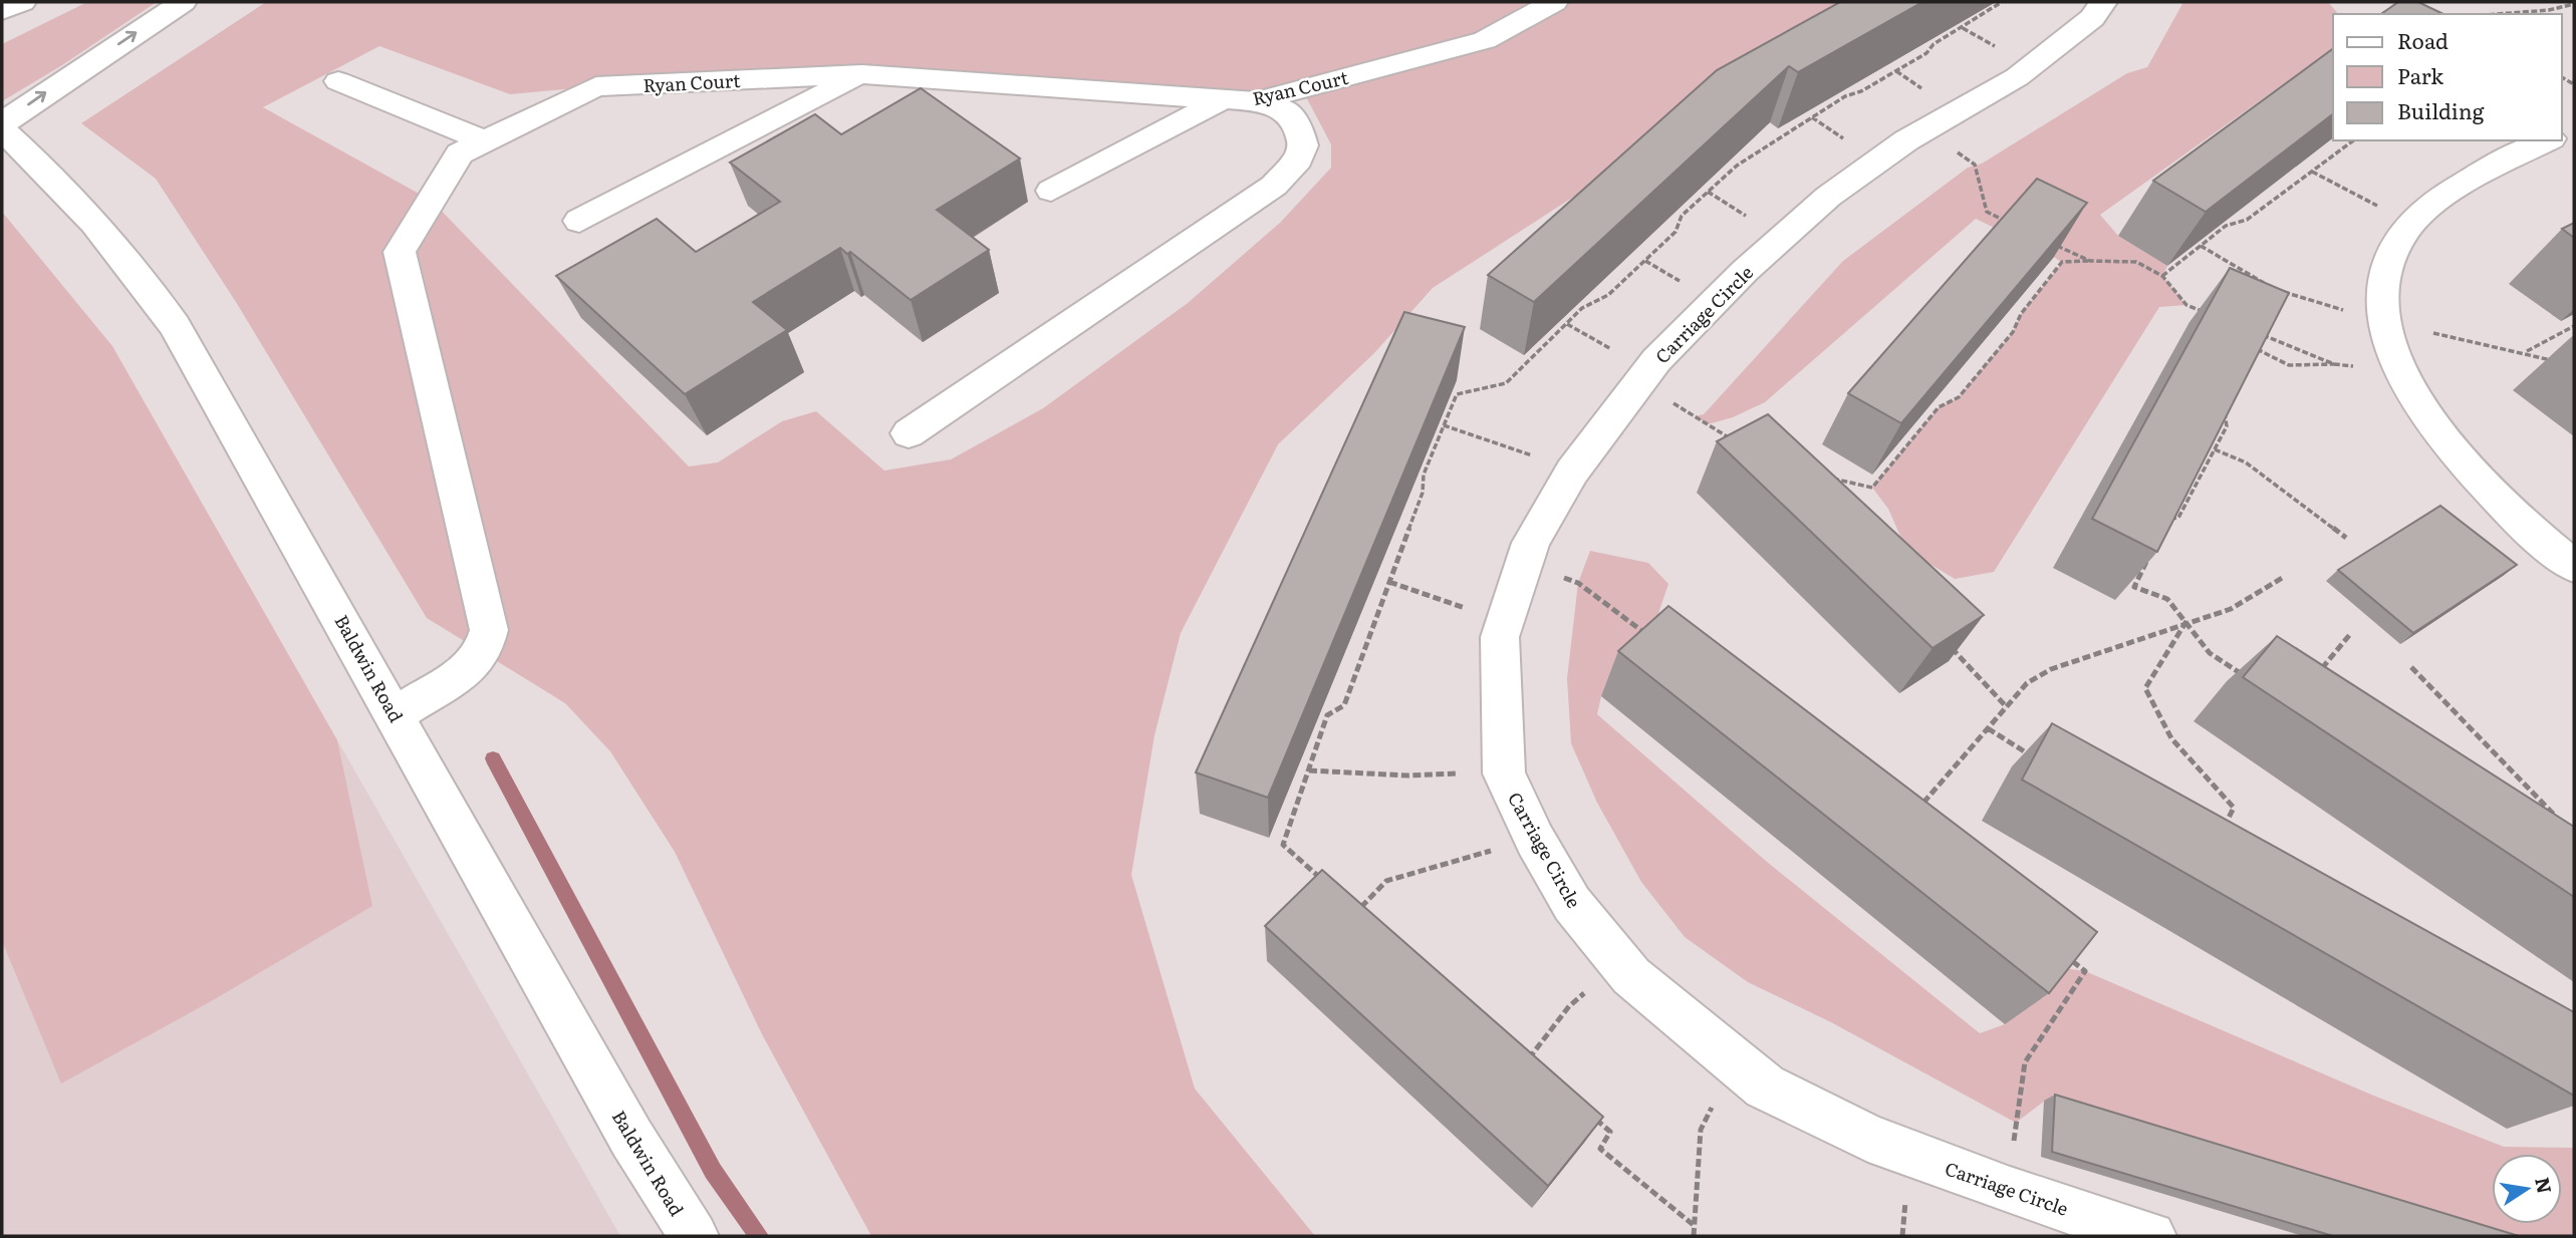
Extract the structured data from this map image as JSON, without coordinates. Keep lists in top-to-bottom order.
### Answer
{
  "streets": {
    "main road": ["Ryan Court", "Carriage Circle", "Baldwin Road"]
  },
  "crossings": [
    ["Ryan Court", "Baldwin Road"]
  ],
  "legend": ["Road", "Park", "Building"],
  "north": "right"
}
